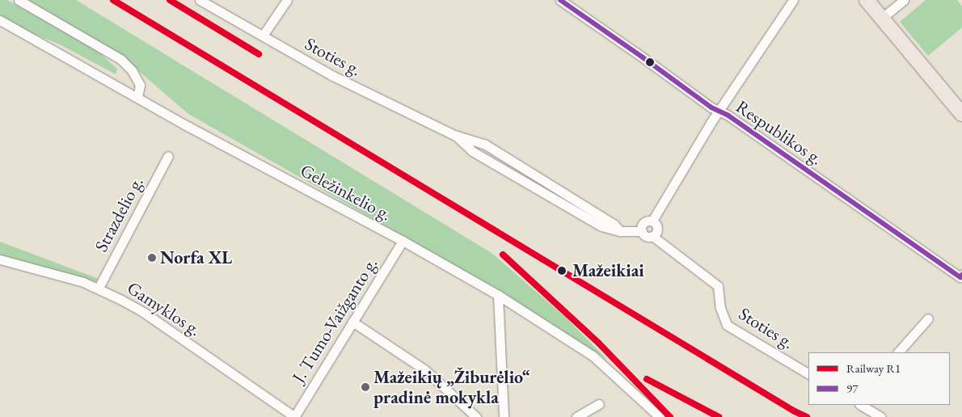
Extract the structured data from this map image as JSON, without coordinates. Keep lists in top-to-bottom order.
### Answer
{
  "streets": {
    "street": [
      "Stoties g.",
      "Respublikos g.",
      "Geležinkelio g.",
      "Strazdelio g.",
      "Gamyklos g.",
      "J. Tumo-Vaižganto g."
    ]
  },
  "crossings": [
    ["Geležinkelio g.", "J. Tumo-Vaižganto g."],
    ["Strazdelio g.", "Gamyklos g."],
    ["Gamyklos g.", "J. Tumo-Vaižganto g."]
  ],
  "places": ["Norfa XL", "Mažeikiai", "Mažeikių „Žiburėlio“ pradinė mokykla"],
  "lines": ["rail line R1", "transit line 97"],
  "legend": ["Railway R1", "97"]
}
